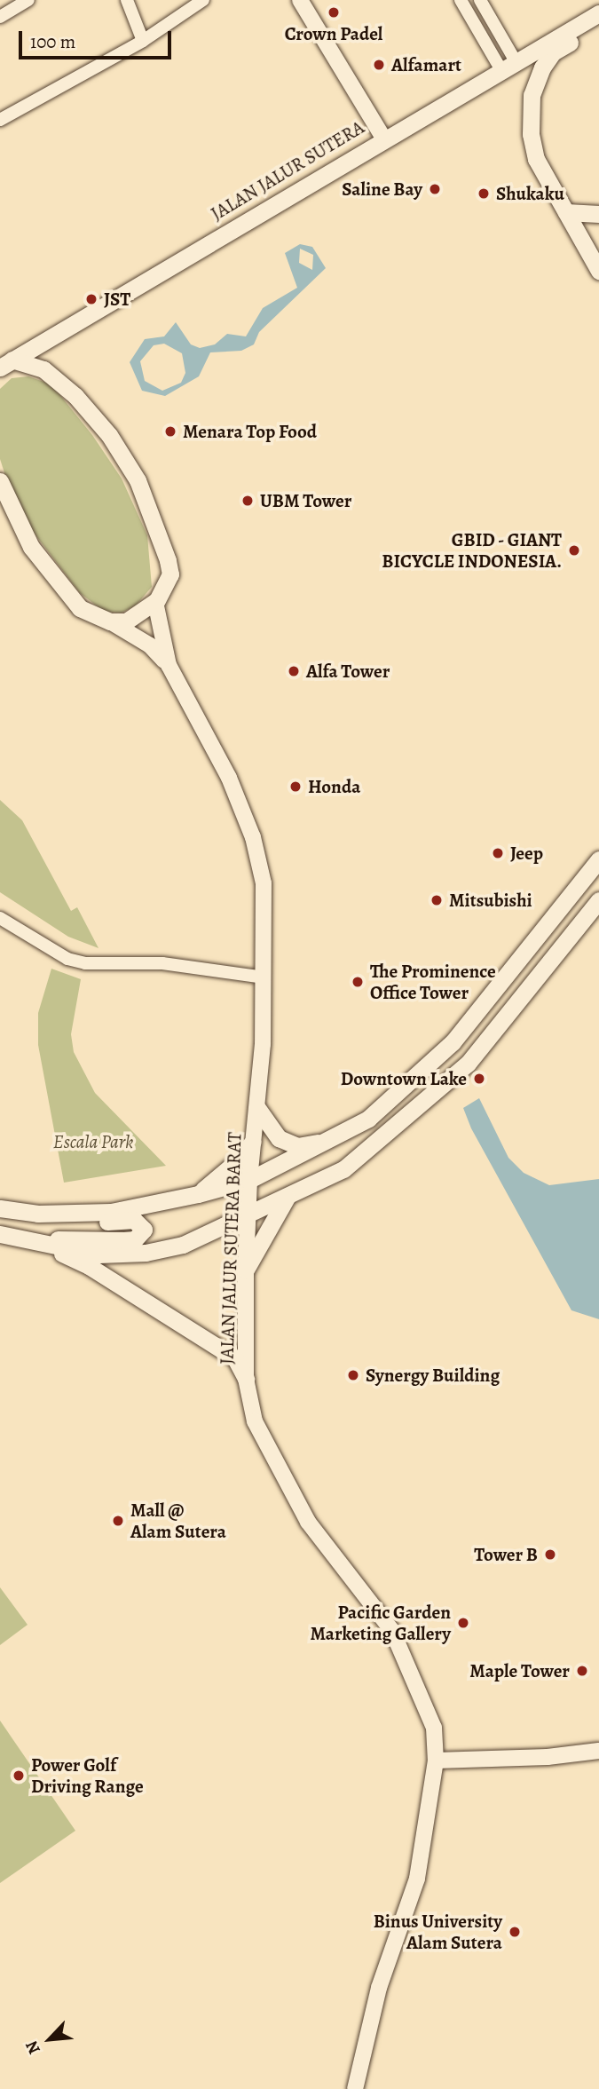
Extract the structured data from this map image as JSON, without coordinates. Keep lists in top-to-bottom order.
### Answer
{
  "streets": {
    "main road": ["JALAN JALUR SUTERA", "JALAN JALUR SUTERA BARAT"]
  },
  "parks": ["Escala Park"],
  "places": [
    "Crown Padel",
    "Alfamart",
    "Saline Bay",
    "Shukaku",
    "JST",
    "Menara Top Food",
    "UBM Tower",
    "GBID - GIANT BICYCLE INDONESIA.",
    "Alfa Tower",
    "Honda",
    "Jeep",
    "Mitsubishi",
    "The Prominence Office Tower",
    "Downtown Lake",
    "Synergy Building",
    "Mall @ Alam Sutera",
    "Tower B",
    "Pacific Garden Marketing Gallery",
    "Maple Tower",
    "Power Golf Driving Range",
    "Binus University Alam Sutera"
  ],
  "scale_bar": "100 m",
  "north": "bottom left"
}
